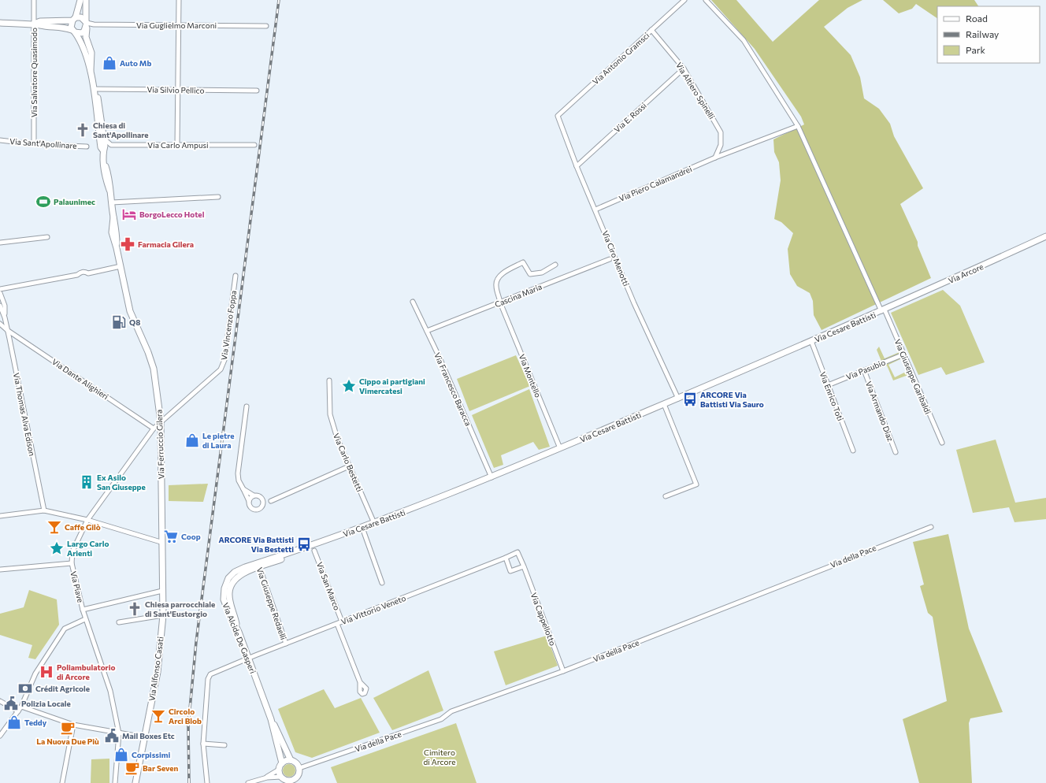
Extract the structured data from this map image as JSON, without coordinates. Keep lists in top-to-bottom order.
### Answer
{
  "streets": {
    "street": [
      "Via Guglielmo Marconi",
      "Via Antonio Gramsci",
      "Via Salvatore Quasimodo",
      "Via Silvio Pellico",
      "Via Altiero Spinelli",
      "Via E. Rossi",
      "Via Sant'Apollinare",
      "Via Carlo Ampusi",
      "Via Piero Calamandrei",
      "Via Ciro Menotti",
      "Via Arcore",
      "Cascina Maria",
      "Via Vincenzo Foppa",
      "Via Cesare Battisti",
      "Via Pasubio",
      "Via Montello",
      "Via Giuseppe Garibaldi",
      "Via Dante Alighieri",
      "Via Francesco Baracca",
      "Via Enrico Toti",
      "Via Armando Diaz",
      "Via Thomas Alva Edison",
      "Via Ferruccio Gilera",
      "Via Carlo Bestetti",
      "Via della Pace",
      "Via San Marco",
      "Via Piave",
      "Via Giuseppe Redaelli",
      "Via Vittorio Veneto",
      "Via Cappellotto",
      "Via Alcide De Gasperi",
      "Via Alfonso Casati"
    ]
  },
  "crossings": [
    ["Via Guglielmo Marconi", "Via Ferruccio Gilera"],
    ["Via Antonio Gramsci", "Via Altiero Spinelli"],
    ["Via Antonio Gramsci", "Via Ciro Menotti"],
    ["Via Salvatore Quasimodo", "Via Sant'Apollinare"],
    ["Via Silvio Pellico", "Via Ferruccio Gilera"],
    ["Via Altiero Spinelli", "Via E. Rossi"],
    ["Via Altiero Spinelli", "Via Piero Calamandrei"],
    ["Via E. Rossi", "Via Ciro Menotti"],
    ["Via Carlo Ampusi", "Via Ferruccio Gilera"],
    ["Via Piero Calamandrei", "Via Ciro Menotti"],
    ["Via Piero Calamandrei", "Via Giuseppe Garibaldi"],
    ["Via Ciro Menotti", "Via Cesare Battisti"],
    ["Via Arcore", "Via Cesare Battisti"],
    ["Via Arcore", "Via Giuseppe Garibaldi"],
    ["Cascina Maria", "Via Montello"],
    ["Cascina Maria", "Via Francesco Baracca"],
    ["Via Vincenzo Foppa", "Via Dante Alighieri"],
    ["Via Vincenzo Foppa", "Via Ferruccio Gilera"],
    ["Via Vincenzo Foppa", "Via Piave"],
    ["Via Cesare Battisti", "Via Montello"],
    ["Via Cesare Battisti", "Via Giuseppe Garibaldi"],
    ["Via Cesare Battisti", "Via Francesco Baracca"],
    ["Via Cesare Battisti", "Via Enrico Toti"],
    ["Via Cesare Battisti", "Via Carlo Bestetti"],
    ["Via Cesare Battisti", "Via Giuseppe Redaelli"],
    ["Via Cesare Battisti", "Via Alcide De Gasperi"],
    ["Via Pasubio", "Via Giuseppe Garibaldi"],
    ["Via Pasubio", "Via Enrico Toti"],
    ["Via Pasubio", "Via Armando Diaz"],
    ["Via Dante Alighieri", "Via Thomas Alva Edison"],
    ["Via Dante Alighieri", "Via Piave"],
    ["Via Ferruccio Gilera", "Via Alfonso Casati"],
    ["Via della Pace", "Via Cappellotto"],
    ["Via della Pace", "Via Alcide De Gasperi"],
    ["Via San Marco", "Via Vittorio Veneto"],
    ["Via Giuseppe Redaelli", "Via Vittorio Veneto"],
    ["Via Vittorio Veneto", "Via Cappellotto"],
    ["Via Vittorio Veneto", "Via Alcide De Gasperi"]
  ],
  "parks": ["Cimitero di Arcore"],
  "places": {
    "shop": [
      "Auto Mb",
      "Le pietre di Laura",
      "Teddy",
      "Corpissimi"
    ],
    "church": ["Chiesa di Sant'Apollinare", "Chiesa parrocchiale di Sant'Eustorgio"],
    "sports": ["Palaunimec"],
    "hotel": ["BorgoLecco Hotel"],
    "pharmacy": ["Farmacia Gilera"],
    "fuel station": ["Q8"],
    "place": ["Cippo ai partigiani Vimercatesi", "Largo Carlo Arienti"],
    "bus stop": ["ARCORE Via Battisti Via Sauro", "ARCORE Via Battisti Via Bestetti"],
    "building": ["Ex Asilo San Giuseppe"],
    "bar": ["Caffe Gilò", "Circolo Arci Blob"],
    "supermarket": ["Coop"],
    "hospital": ["Poliambulatorio di Arcore"],
    "bank": ["Crédit Agricole"],
    "public building": ["Polizia Locale", "Mail Boxes Etc"],
    "cafe": ["La Nuova Due Più", "Bar Seven"]
  },
  "legend": ["Road", "Railway", "Park"]
}
